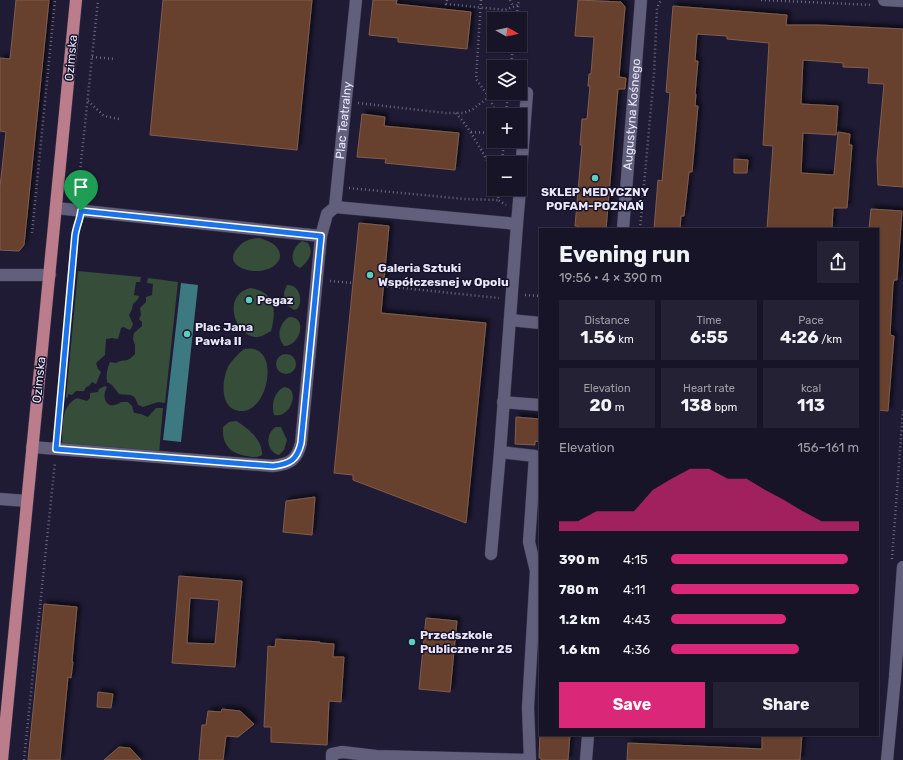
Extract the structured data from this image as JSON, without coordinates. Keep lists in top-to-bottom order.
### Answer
{
  "streets": {
    "main road": ["Ozimska"],
    "street": ["Augustyna Kośnego", "Plac Teatralny"]
  },
  "places": [
    "SKLEP MEDYCZNY POFAM-POZNAŃ",
    "Galeria Sztuki Współczesnej w Opolu",
    "Pegaz",
    "Plac Jana Pawła II",
    "Przedszkole Publiczne nr 25"
  ],
  "north": "right",
  "page": {
    "map_buttons": ["+", "−"],
    "heading": ["Evening run", "19:56 · 4 × 390 m"],
    "stats": [
      ["Distance", "1.56 km"],
      ["Time", "6:55"],
      ["Pace", "4:26 /km"],
      ["Elevation", "20 m"],
      ["Heart rate", "138 bpm"],
      ["kcal", "113"]
    ],
    "chart": ["Elevation", "156–161 m"],
    "list": [
      {
        "name": "390 m",
        "note": "4:15"
      },
      {
        "name": "780 m",
        "note": "4:11"
      },
      {
        "name": "1.2 km",
        "note": "4:43"
      },
      {
        "name": "1.6 km",
        "note": "4:36"
      }
    ],
    "buttons": ["Save", "Share"]
  }
}
